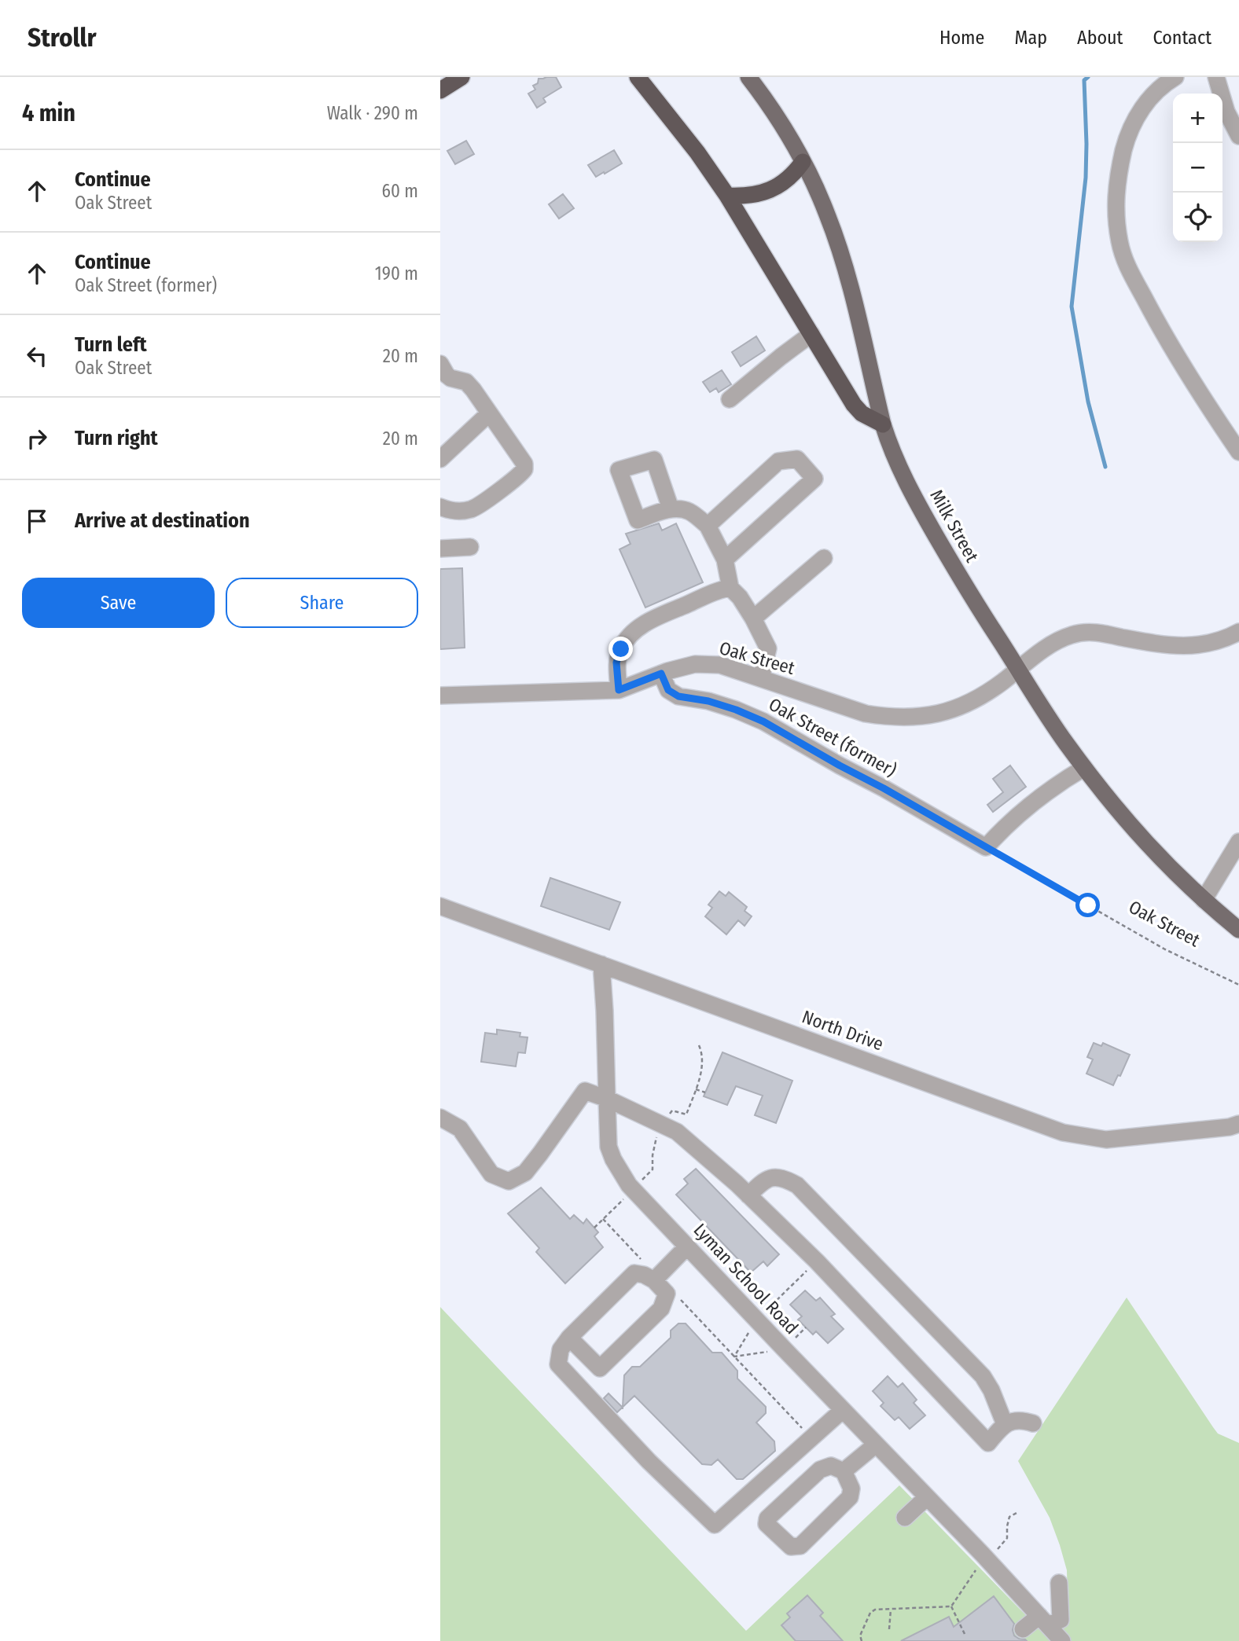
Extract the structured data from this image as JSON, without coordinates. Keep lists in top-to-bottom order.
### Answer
{
  "streets": {
    "main road": ["Milk Street"],
    "street": [
      "Oak Street",
      "Oak Street (former)",
      "North Drive",
      "Lyman School Road"
    ]
  },
  "crossings": [
    ["Milk Street", "Oak Street"],
    ["Oak Street", "Oak Street (former)"],
    ["North Drive", "Lyman School Road"]
  ],
  "page": {
    "header": "Strollr",
    "nav": [
      "Home",
      "Map",
      "About",
      "Contact"
    ],
    "heading": ["4 min", "Walk · 290 m"],
    "map_buttons": ["+", "−"],
    "list": [
      ["Continue", "Oak Street", "60 m"],
      ["Continue", "Oak Street (former)", "190 m"],
      ["Turn left", "Oak Street", "20 m"],
      ["Turn right", "20 m"],
      "Arrive at destination"
    ],
    "buttons": ["Save", "Share"]
  }
}
